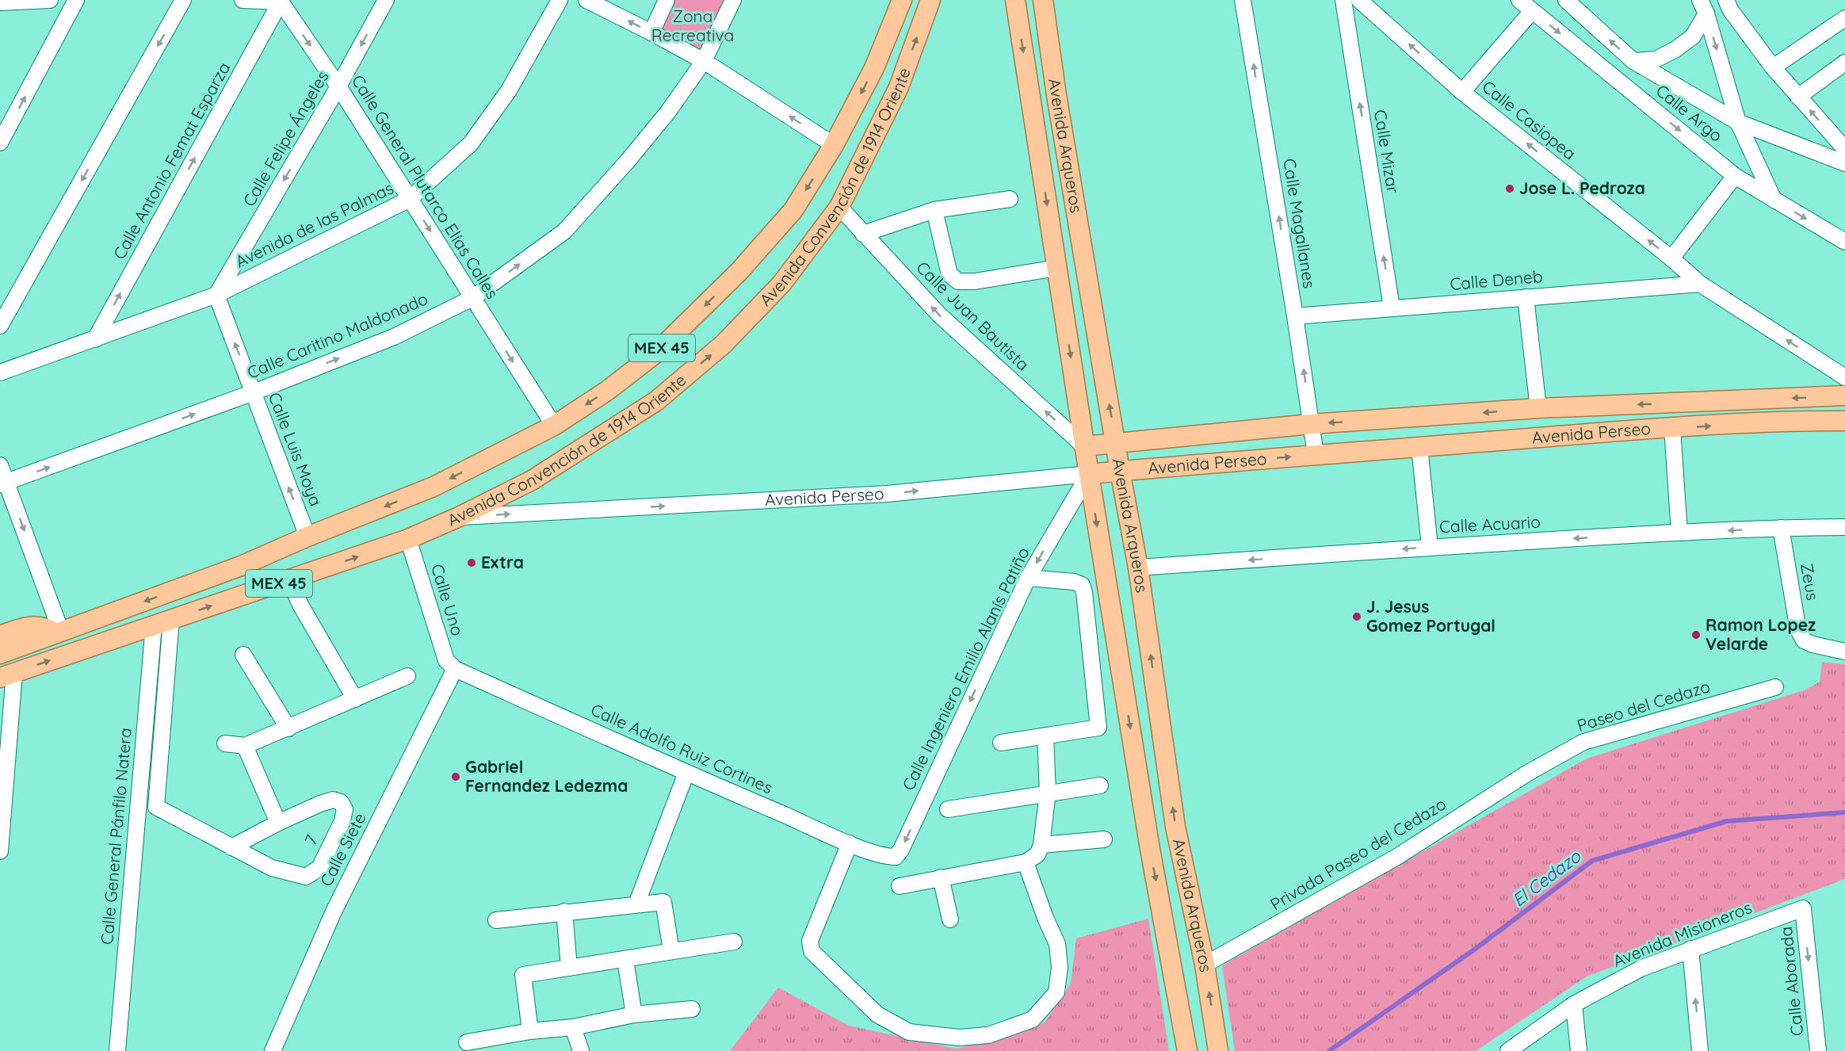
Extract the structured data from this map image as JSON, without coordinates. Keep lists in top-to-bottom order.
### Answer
{
  "streets": {
    "main road": [
      "Avenida Arqueros",
      "Avenida Convención de 1914 Oriente",
      "MEX 45",
      "Avenida Perseo"
    ],
    "street": [
      "Calle Argo",
      "Calle Casiopea",
      "Calle Felipe Ángeles",
      "Calle Mizar",
      "Calle Antonio Femat Esparza",
      "Calle General Plutarco Elías Calles",
      "Calle Magallanes",
      "Avenida de las Palmas",
      "Calle Deneb",
      "Calle Juan Bautista",
      "Calle Caritino Maldonado",
      "Calle Luis Moya",
      "Calle Acuario",
      "Zeus",
      "Calle Uno",
      "Calle Ingeniero Emilio Alanís Patiño",
      "Paseo del Cedazo",
      "Calle Adolfo Ruiz Cortines",
      "Calle General Pánfilo Natera",
      "7",
      "Calle Siete",
      "Privada Paseo del Cedazo",
      "Avenida Misioneros",
      "Calle Aborada"
    ]
  },
  "crossings": [
    ["Calle Casiopea", "Calle Deneb"],
    ["Calle Felipe Ángeles", "Calle General Plutarco Elías Calles"],
    ["Calle Felipe Ángeles", "Avenida de las Palmas"],
    ["Calle Felipe Ángeles", "Calle Luis Moya"],
    ["Avenida Arqueros", "Calle Juan Bautista"],
    ["Avenida Arqueros", "Avenida Perseo"],
    ["Avenida Arqueros", "Calle Acuario"],
    ["Avenida Arqueros", "Calle Ingeniero Emilio Alanís Patiño"],
    ["Avenida Arqueros", "Privada Paseo del Cedazo"],
    ["Calle Mizar", "Calle Deneb"],
    ["Calle Antonio Femat Esparza", "Calle General Plutarco Elías Calles"],
    ["Calle Antonio Femat Esparza", "Avenida de las Palmas"],
    ["Avenida Convención de 1914 Oriente", "Calle General Plutarco Elías Calles"],
    ["Avenida Convención de 1914 Oriente", "Calle Juan Bautista"],
    ["Avenida Convención de 1914 Oriente", "MEX 45"],
    ["Avenida Convención de 1914 Oriente", "Avenida Perseo"],
    ["Avenida Convención de 1914 Oriente", "Calle Luis Moya"],
    ["Avenida Convención de 1914 Oriente", "Calle Uno"],
    ["Avenida Convención de 1914 Oriente", "Calle General Pánfilo Natera"],
    ["Avenida Convención de 1914 Oriente", "7"],
    ["Calle General Plutarco Elías Calles", "Avenida de las Palmas"],
    ["Calle General Plutarco Elías Calles", "Calle Caritino Maldonado"],
    ["Calle Magallanes", "Calle Deneb"],
    ["Calle Magallanes", "Avenida Perseo"],
    ["Avenida de las Palmas", "Calle Luis Moya"],
    ["Calle Juan Bautista", "Avenida Perseo"],
    ["Calle Caritino Maldonado", "Calle Luis Moya"],
    ["Avenida Perseo", "Calle Ingeniero Emilio Alanís Patiño"],
    ["Calle Acuario", "Zeus"],
    ["Calle Uno", "Calle Adolfo Ruiz Cortines"],
    ["Calle Uno", "Calle Siete"],
    ["Calle Ingeniero Emilio Alanís Patiño", "Calle Adolfo Ruiz Cortines"],
    ["Paseo del Cedazo", "Privada Paseo del Cedazo"],
    ["Calle Adolfo Ruiz Cortines", "Calle Siete"],
    ["Avenida Misioneros", "Calle Aborada"]
  ],
  "one_way": [
    "Calle Casiopea",
    "Calle Felipe Ángeles",
    "Calle Mizar",
    "Calle General Plutarco Elías Calles",
    "Calle Magallanes",
    "Calle Juan Bautista",
    "Calle Caritino Maldonado",
    "Calle Luis Moya",
    "Calle Acuario",
    "Calle Ingeniero Emilio Alanís Patiño"
  ],
  "water": ["El Cedazo"],
  "parks": ["Zona Recreativa"],
  "places": [
    "Jose L. Pedroza",
    "Extra",
    "J. Jesus Gomez Portugal",
    "Ramon Lopez Velarde",
    "Gabriel Fernandez Ledezma"
  ]
}
